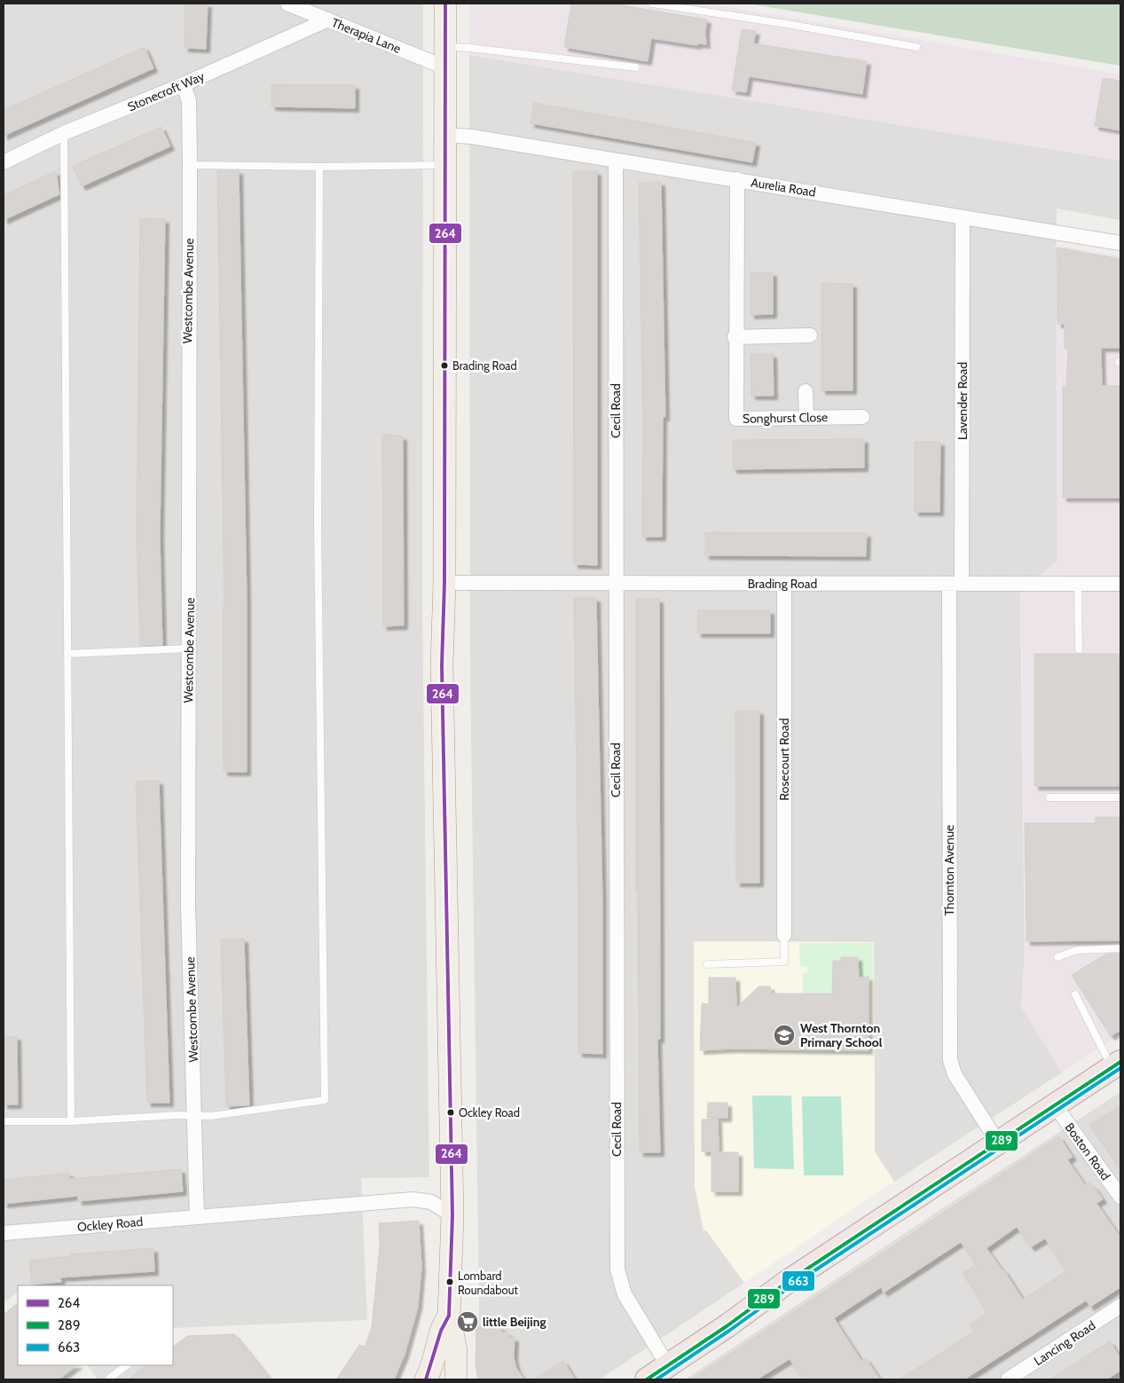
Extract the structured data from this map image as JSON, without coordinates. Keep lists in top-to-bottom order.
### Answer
{
  "streets": {
    "street": [
      "Therapia Lane",
      "Stonecroft Way",
      "Aurelia Road",
      "Westcombe Avenue",
      "Lavender Road",
      "Cecil Road",
      "Songhurst Close",
      "Brading Road",
      "Rosecourt Road",
      "Thornton Avenue",
      "Boston Road",
      "Ockley Road",
      "Lancing Road"
    ]
  },
  "crossings": [
    ["Therapia Lane", "Stonecroft Way"],
    ["Stonecroft Way", "Westcombe Avenue"],
    ["Aurelia Road", "Lavender Road"],
    ["Aurelia Road", "Cecil Road"],
    ["Aurelia Road", "Songhurst Close"],
    ["Westcombe Avenue", "Ockley Road"],
    ["Lavender Road", "Brading Road"],
    ["Lavender Road", "Thornton Avenue"],
    ["Cecil Road", "Brading Road"],
    ["Brading Road", "Rosecourt Road"],
    ["Brading Road", "Thornton Avenue"]
  ],
  "places": {
    "other": ["Brading Road", "Ockley Road", "Lombard Roundabout"],
    "school or university": ["West Thornton Primary School"],
    "supermarket": ["little Beijing"]
  },
  "lines": ["transit line 264", "transit line 289", "transit line 663"],
  "legend": ["264", "289", "663"]
}
